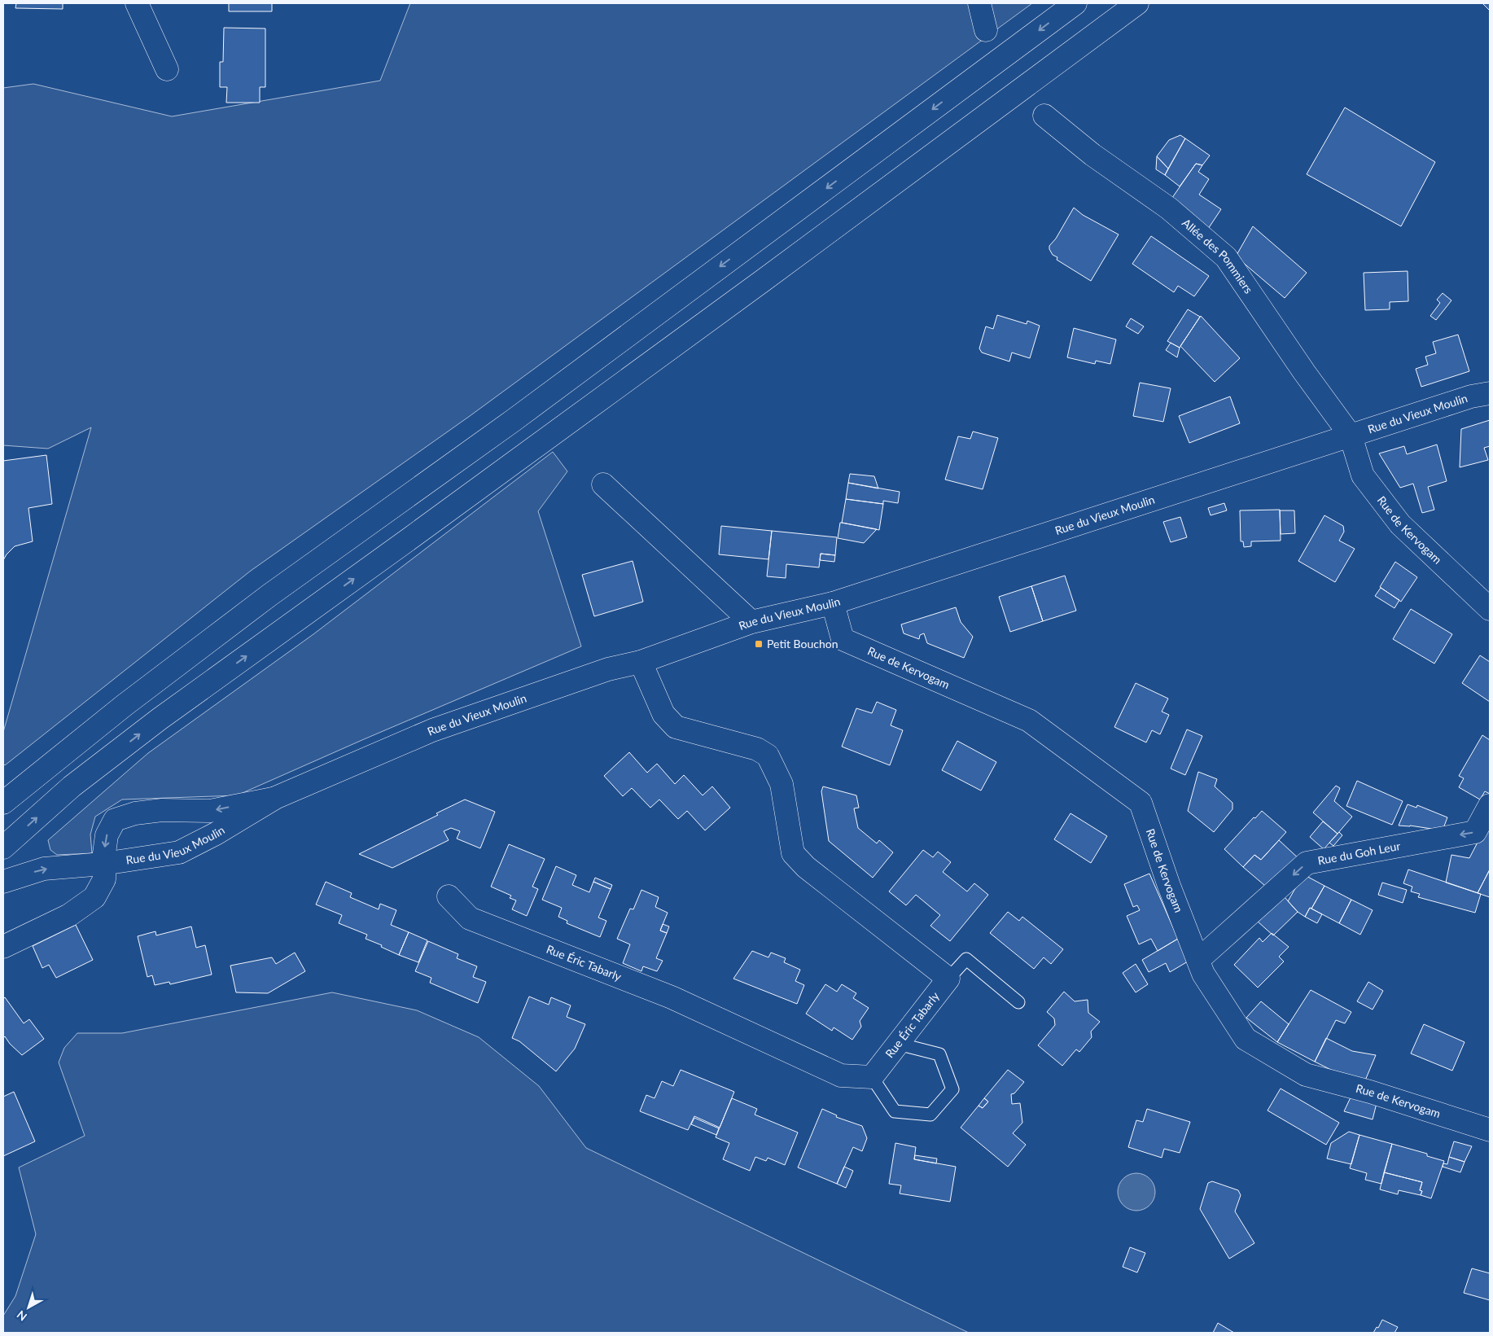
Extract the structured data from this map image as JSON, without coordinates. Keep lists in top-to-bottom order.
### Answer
{
  "streets": {
    "street": [
      "Allée des Pommiers",
      "Rue du Vieux Moulin",
      "Rue de Kervogam",
      "Rue du Goh Leur",
      "Rue Éric Tabarly"
    ]
  },
  "crossings": [
    ["Allée des Pommiers", "Rue du Vieux Moulin"],
    ["Allée des Pommiers", "Rue de Kervogam"],
    ["Rue du Vieux Moulin", "Rue de Kervogam"],
    ["Rue de Kervogam", "Rue du Goh Leur"]
  ],
  "one_way": ["Rue du Goh Leur"],
  "places": {
    "transit": ["Petit Bouchon"]
  },
  "north": "bottom left"
}
